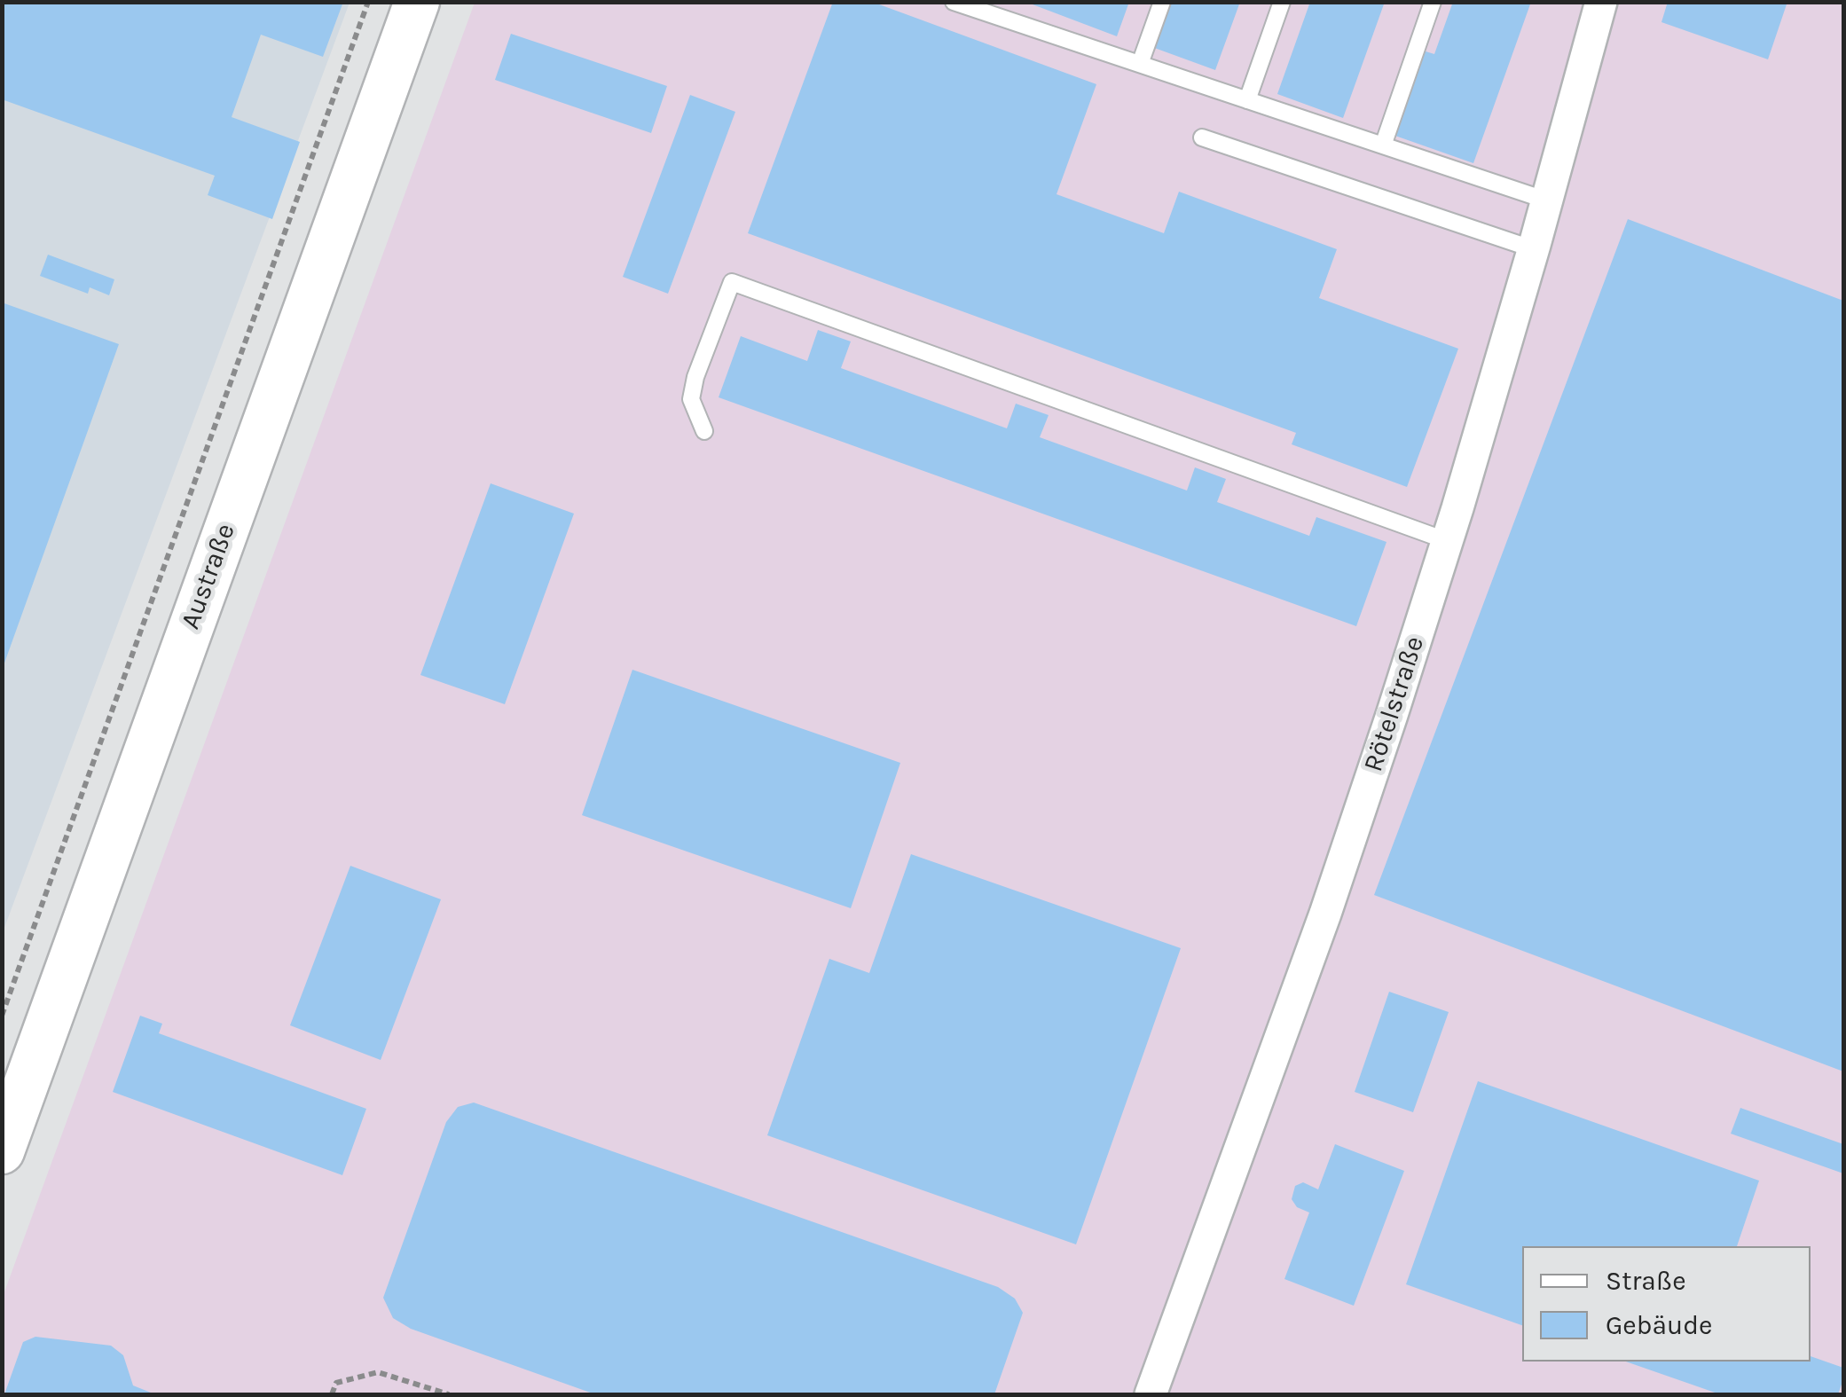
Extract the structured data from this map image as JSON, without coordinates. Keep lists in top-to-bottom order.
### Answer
{
  "streets": {
    "main road": ["Austraße"],
    "street": ["Rötelstraße"]
  },
  "legend": ["Straße", "Gebäude"]
}
